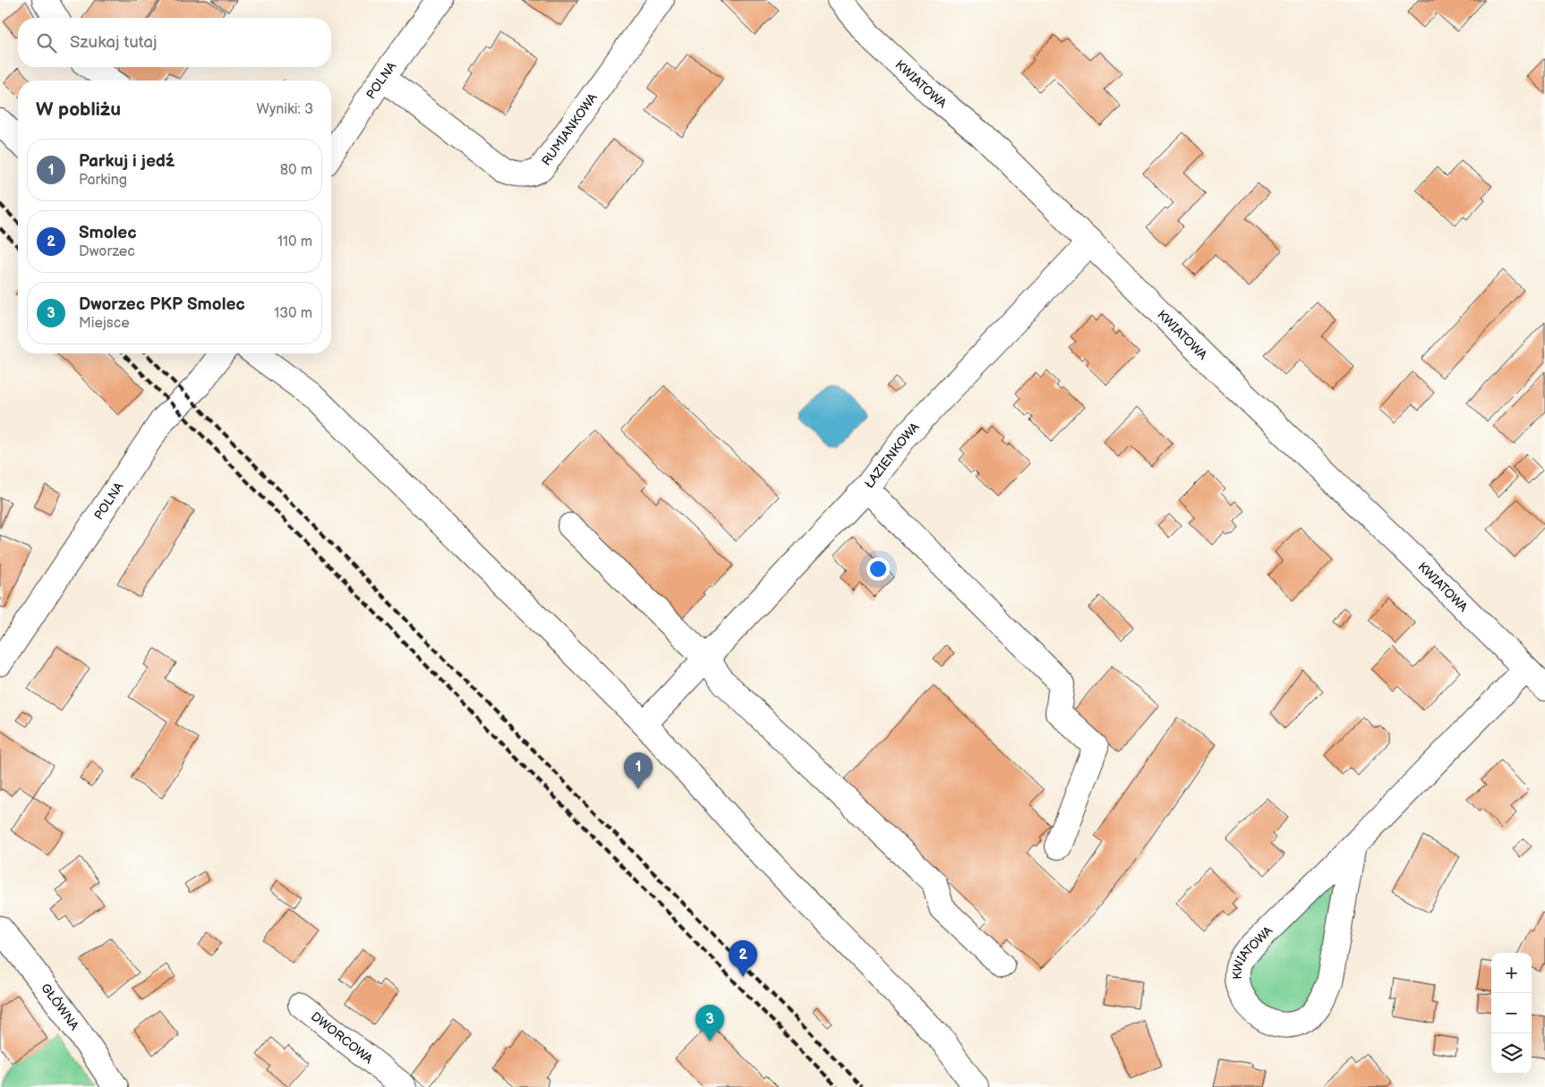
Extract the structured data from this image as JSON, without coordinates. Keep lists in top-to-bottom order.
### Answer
{
  "streets": {
    "street": [
      "POLNA",
      "KWIATOWA",
      "RUMIANKOWA",
      "ŁAZIENKOWA",
      "GŁÓWNA",
      "DWORCOWA"
    ]
  },
  "crossings": [
    ["POLNA", "RUMIANKOWA"],
    ["KWIATOWA", "ŁAZIENKOWA"]
  ],
  "page": {
    "search": "Szukaj tutaj",
    "heading": ["W pobliżu", "Wyniki: 3"],
    "list": [
      {
        "mark": "1",
        "name": "Parkuj i jedź",
        "note": "Parking",
        "value": "80 m"
      },
      {
        "mark": "2",
        "name": "Smolec",
        "note": "Dworzec",
        "value": "110 m"
      },
      {
        "mark": "3",
        "name": "Dworzec PKP Smolec",
        "note": "Miejsce",
        "value": "130 m"
      }
    ],
    "pins": ["1", "2", "3"],
    "map_buttons": ["+", "−"]
  }
}
